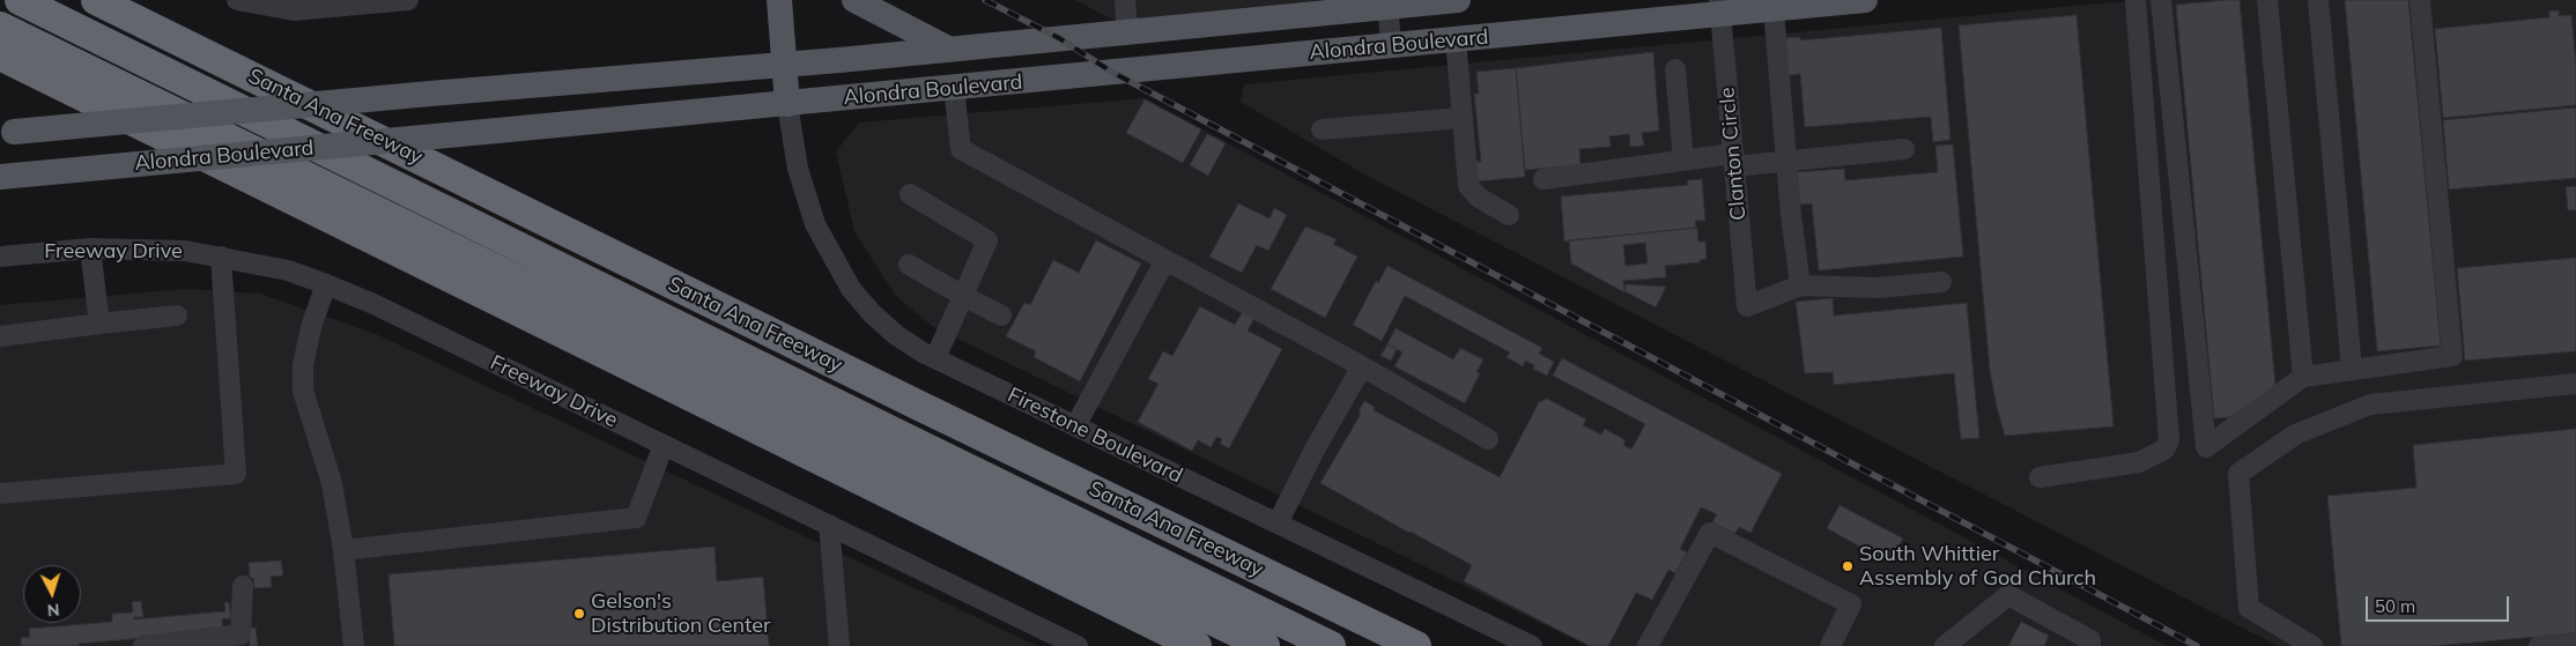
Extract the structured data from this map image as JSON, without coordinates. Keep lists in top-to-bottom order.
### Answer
{
  "streets": {
    "highway": ["Santa Ana Freeway"],
    "main road": ["Alondra Boulevard"],
    "street": ["Clanton Circle", "Freeway Drive", "Firestone Boulevard"]
  },
  "crossings": [
    ["Alondra Boulevard", "Clanton Circle"],
    ["Alondra Boulevard", "Firestone Boulevard"]
  ],
  "places": ["South Whittier Assembly of God Church", "Gelson's Distribution Center"],
  "scale_bar": "50 m",
  "north": "bottom"
}
